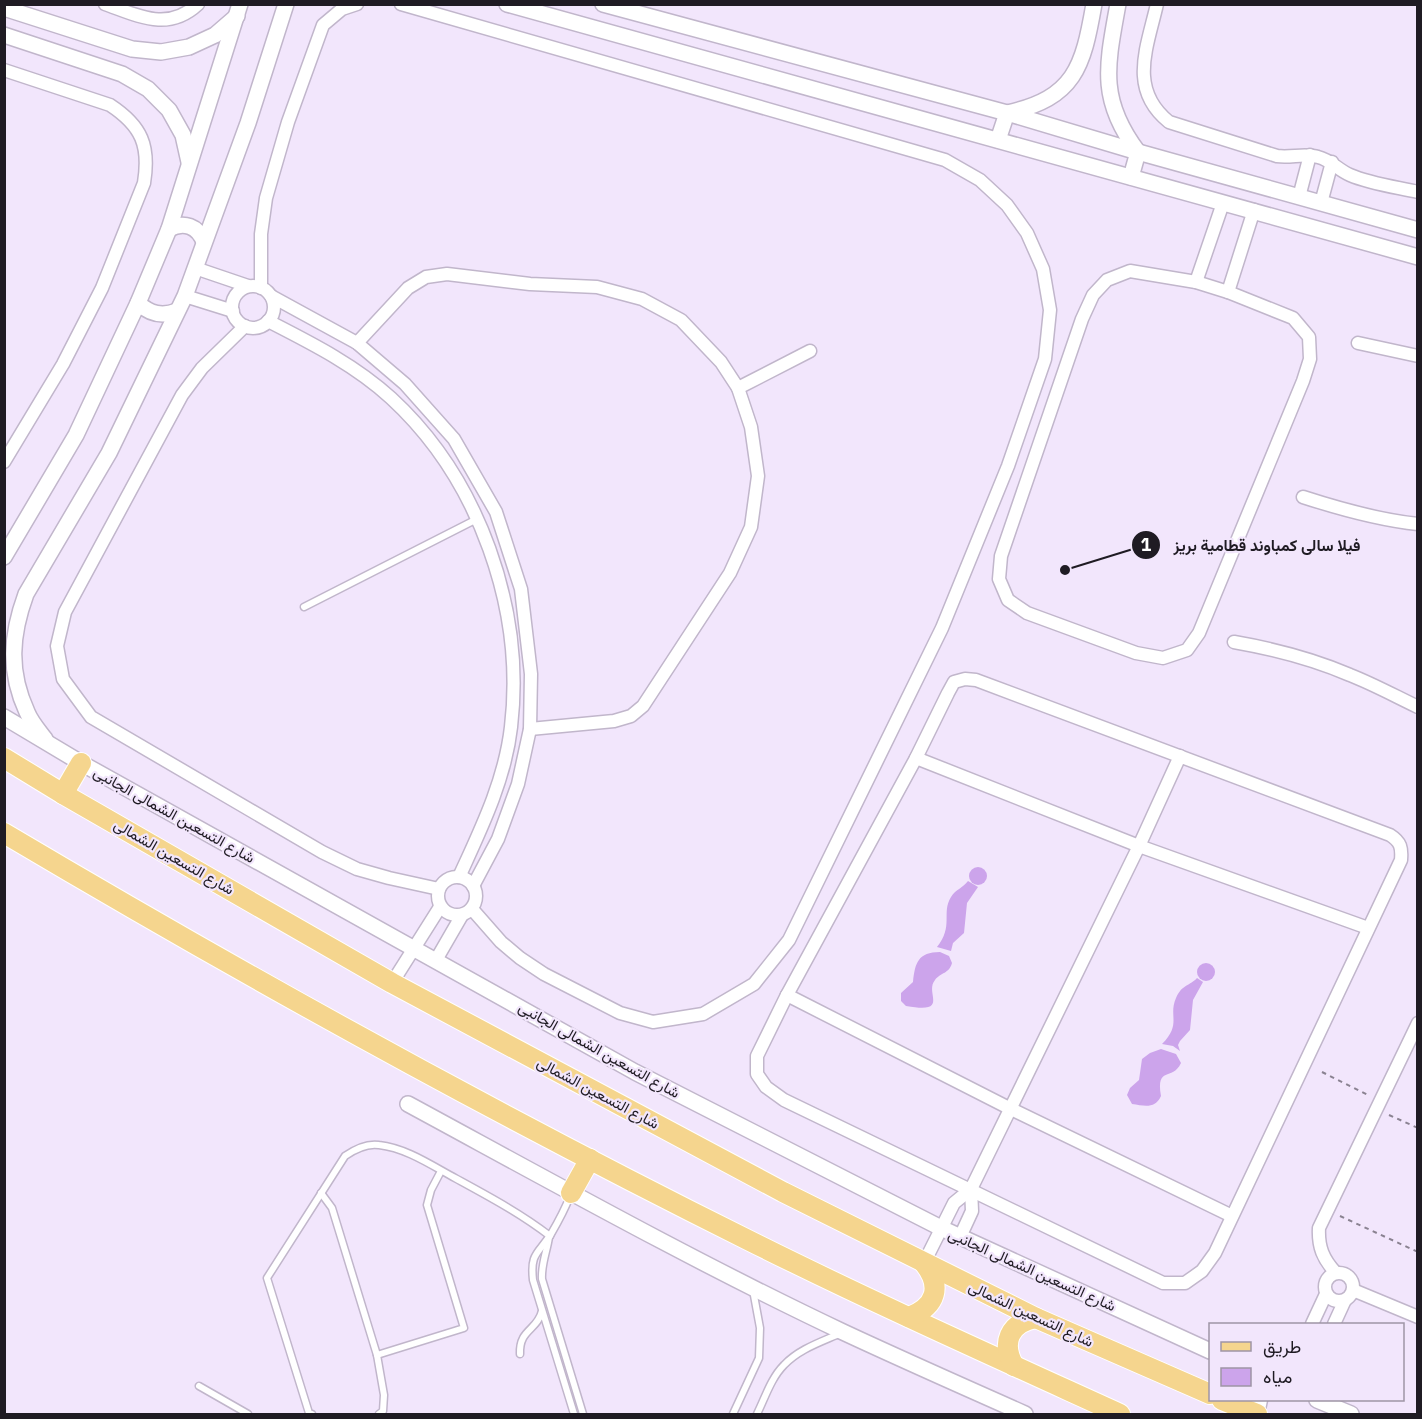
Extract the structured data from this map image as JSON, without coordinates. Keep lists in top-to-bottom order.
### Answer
{
  "streets": {
    "main road": ["شارع التسعين الشمالى"],
    "street": ["شارع التسعين الشمالى الجانبى"]
  },
  "places": ["فيلا سالى كمباوند قطامية بريز"],
  "legend": ["طريق", "مياه"]
}
